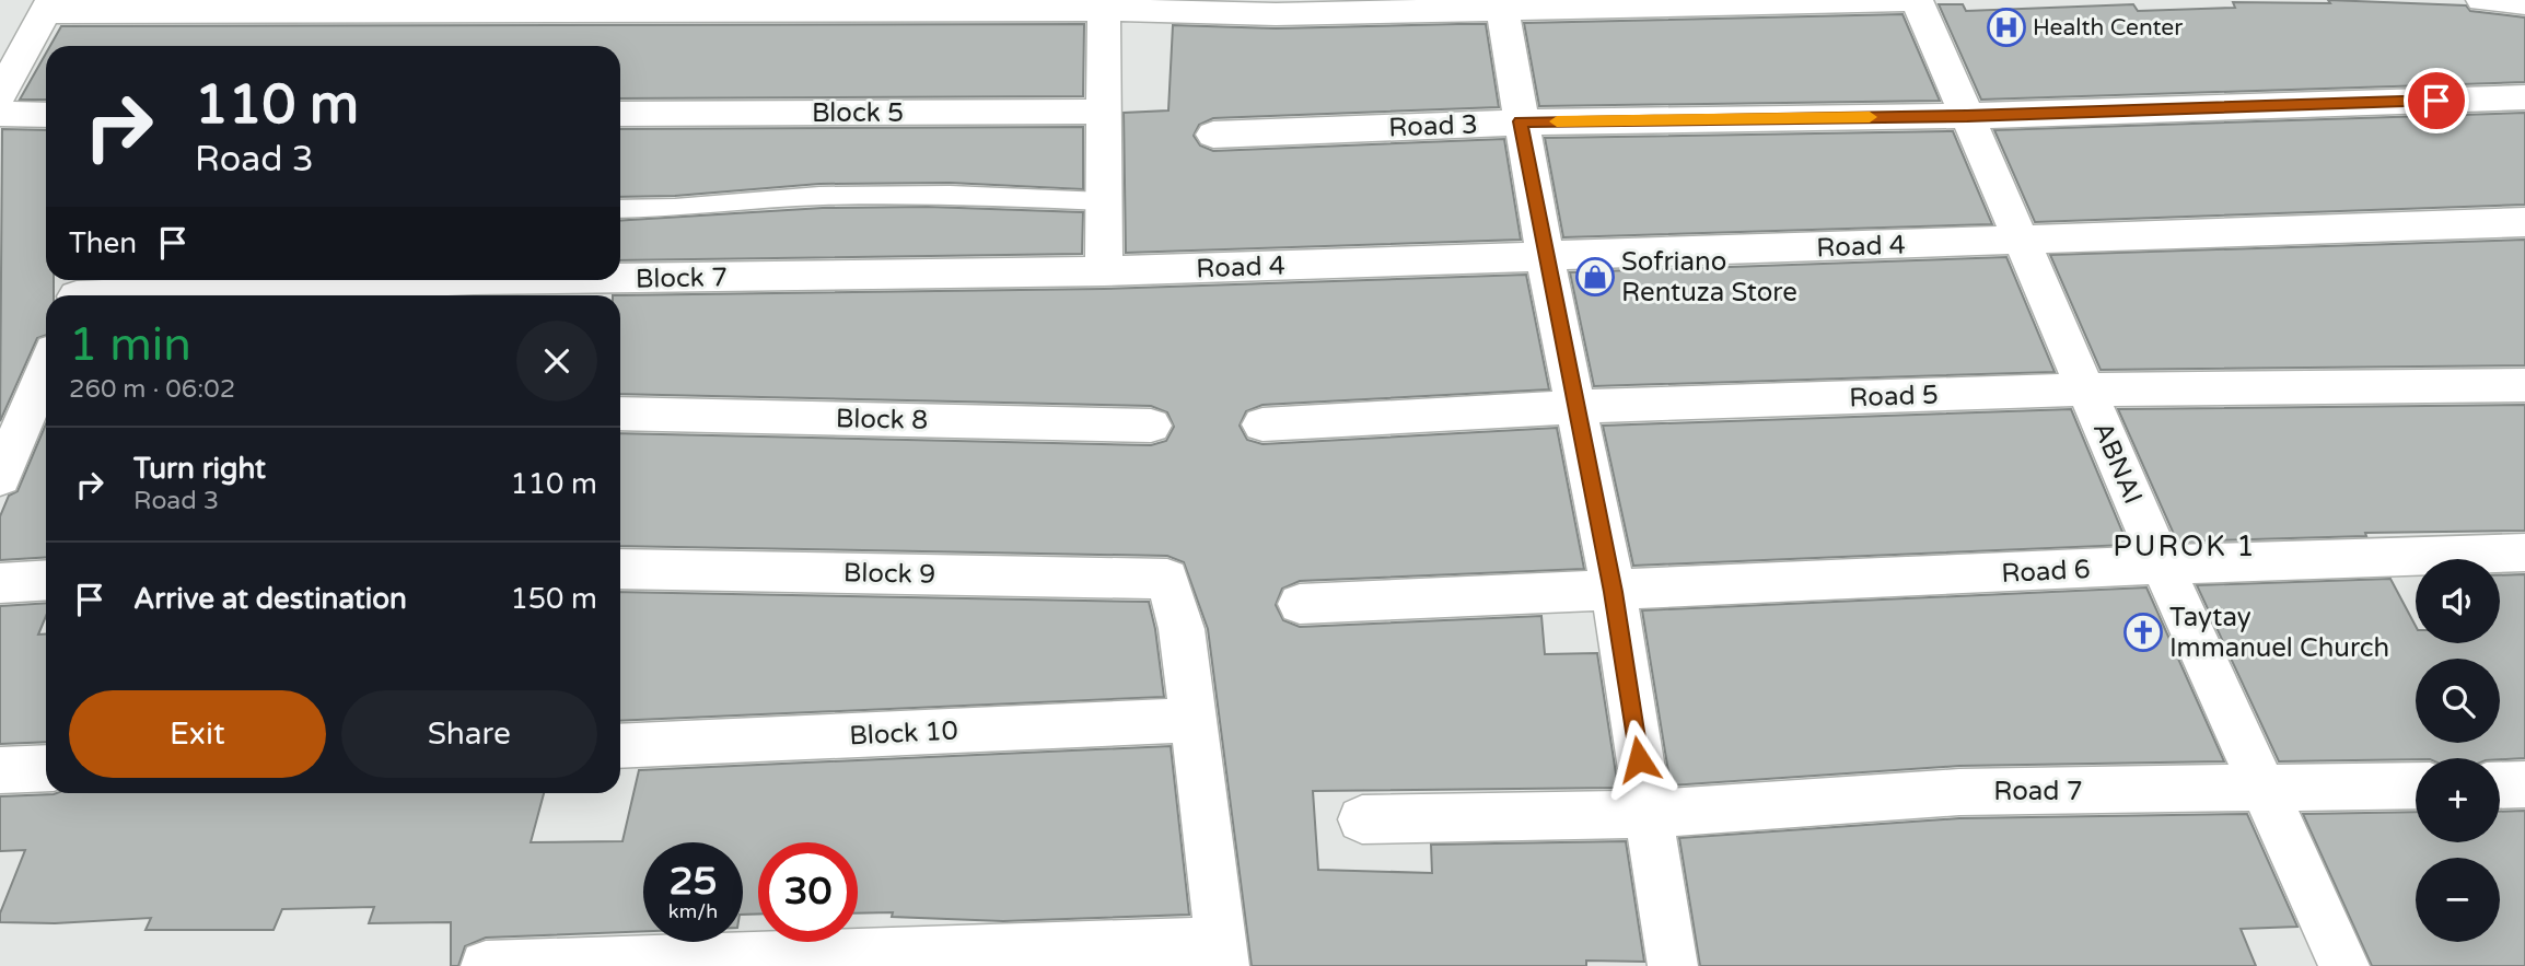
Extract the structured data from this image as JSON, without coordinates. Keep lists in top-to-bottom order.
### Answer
{
  "streets": {
    "street": [
      "Block 5",
      "Road 3",
      "Road 4",
      "Block 7",
      "Road 5",
      "Block 8",
      "ABNAI",
      "Road 6",
      "Block 9",
      "Block 10",
      "Road 7"
    ]
  },
  "crossings": [
    ["Road 3", "ABNAI"],
    ["Road 4", "Block 7"],
    ["Road 4", "ABNAI"],
    ["Road 5", "ABNAI"],
    ["ABNAI", "Road 6"],
    ["ABNAI", "Road 7"],
    ["Block 9", "Block 10"]
  ],
  "districts": ["PUROK 1"],
  "places": {
    "hospital": ["Health Center"],
    "shop": ["Sofriano Rentuza Store"],
    "church": ["Taytay Immanuel Church"]
  },
  "page": {
    "turn": ["110 m", "Road 3"],
    "then": "Then",
    "heading": ["1 min", "260 m · 06:02"],
    "list": [
      {
        "name": "Turn right",
        "note": "Road 3",
        "value": "110 m"
      },
      {
        "name": "Arrive at destination",
        "value": "150 m"
      }
    ],
    "map_buttons": ["+", "−"],
    "buttons": ["Exit", "Share"],
    "speed": "25 km/h",
    "limit": "30"
  }
}
